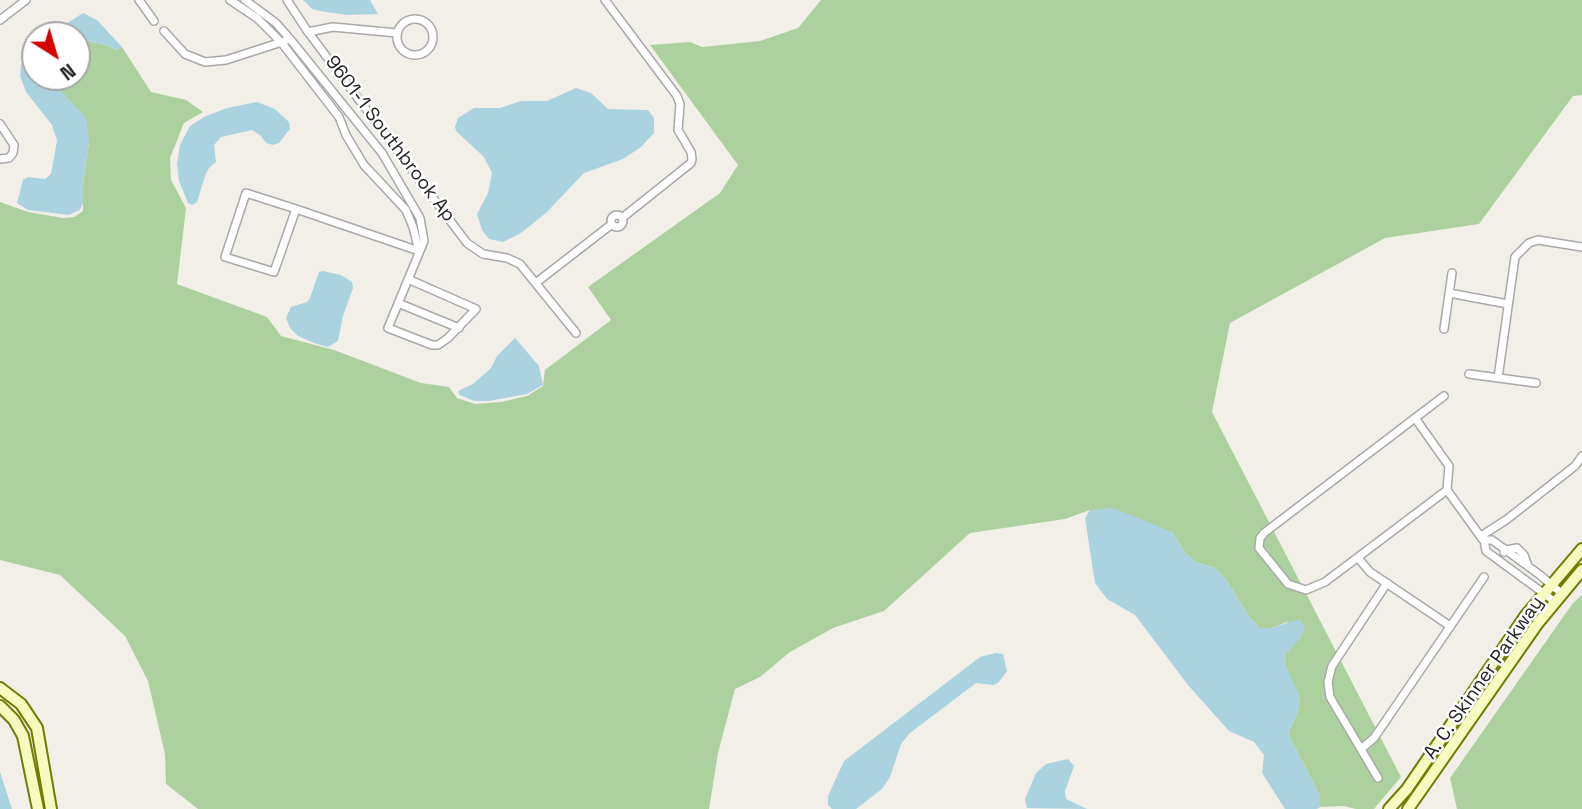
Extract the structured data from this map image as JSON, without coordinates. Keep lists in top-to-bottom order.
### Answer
{
  "streets": {
    "main road": ["A. C. Skinner Parkway"],
    "street": ["9601-1 Southbrook Ap"]
  },
  "north": "bottom right"
}
